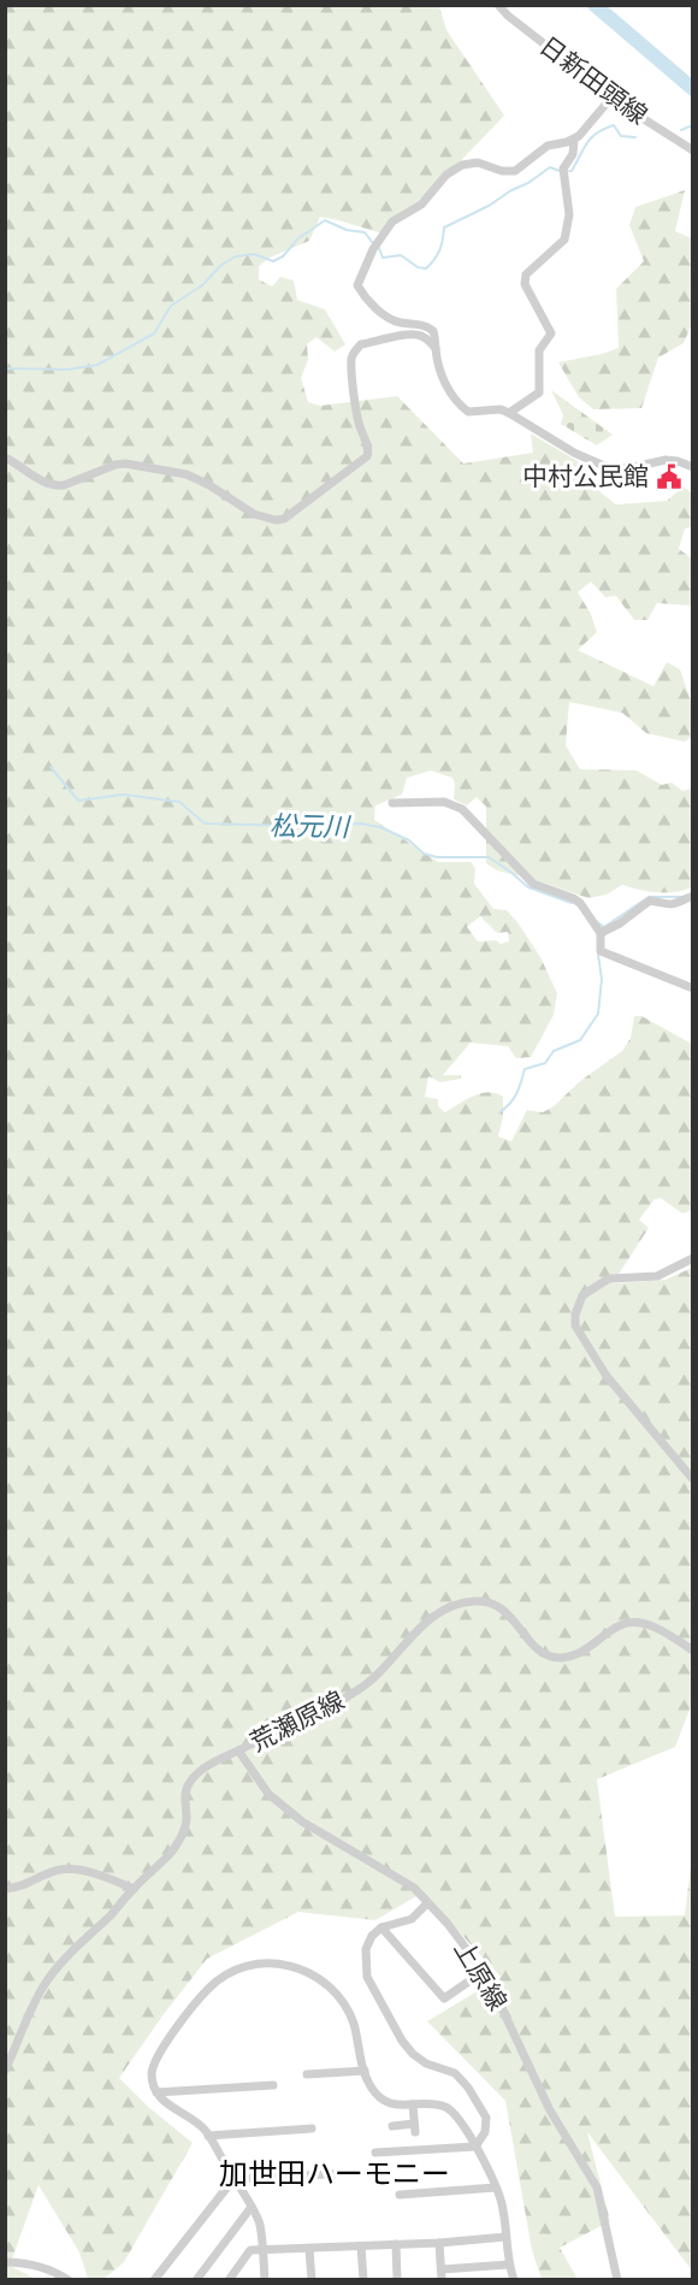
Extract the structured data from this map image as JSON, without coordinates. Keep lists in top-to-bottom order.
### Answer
{
  "streets": {
    "street": ["日新田頭線", "荒瀬原線", "上原線"]
  },
  "crossings": [
    ["荒瀬原線", "上原線"]
  ],
  "districts": ["加世田ハーモニー"],
  "water": ["松元川"],
  "places": {
    "public building": ["中村公民館"]
  }
}
